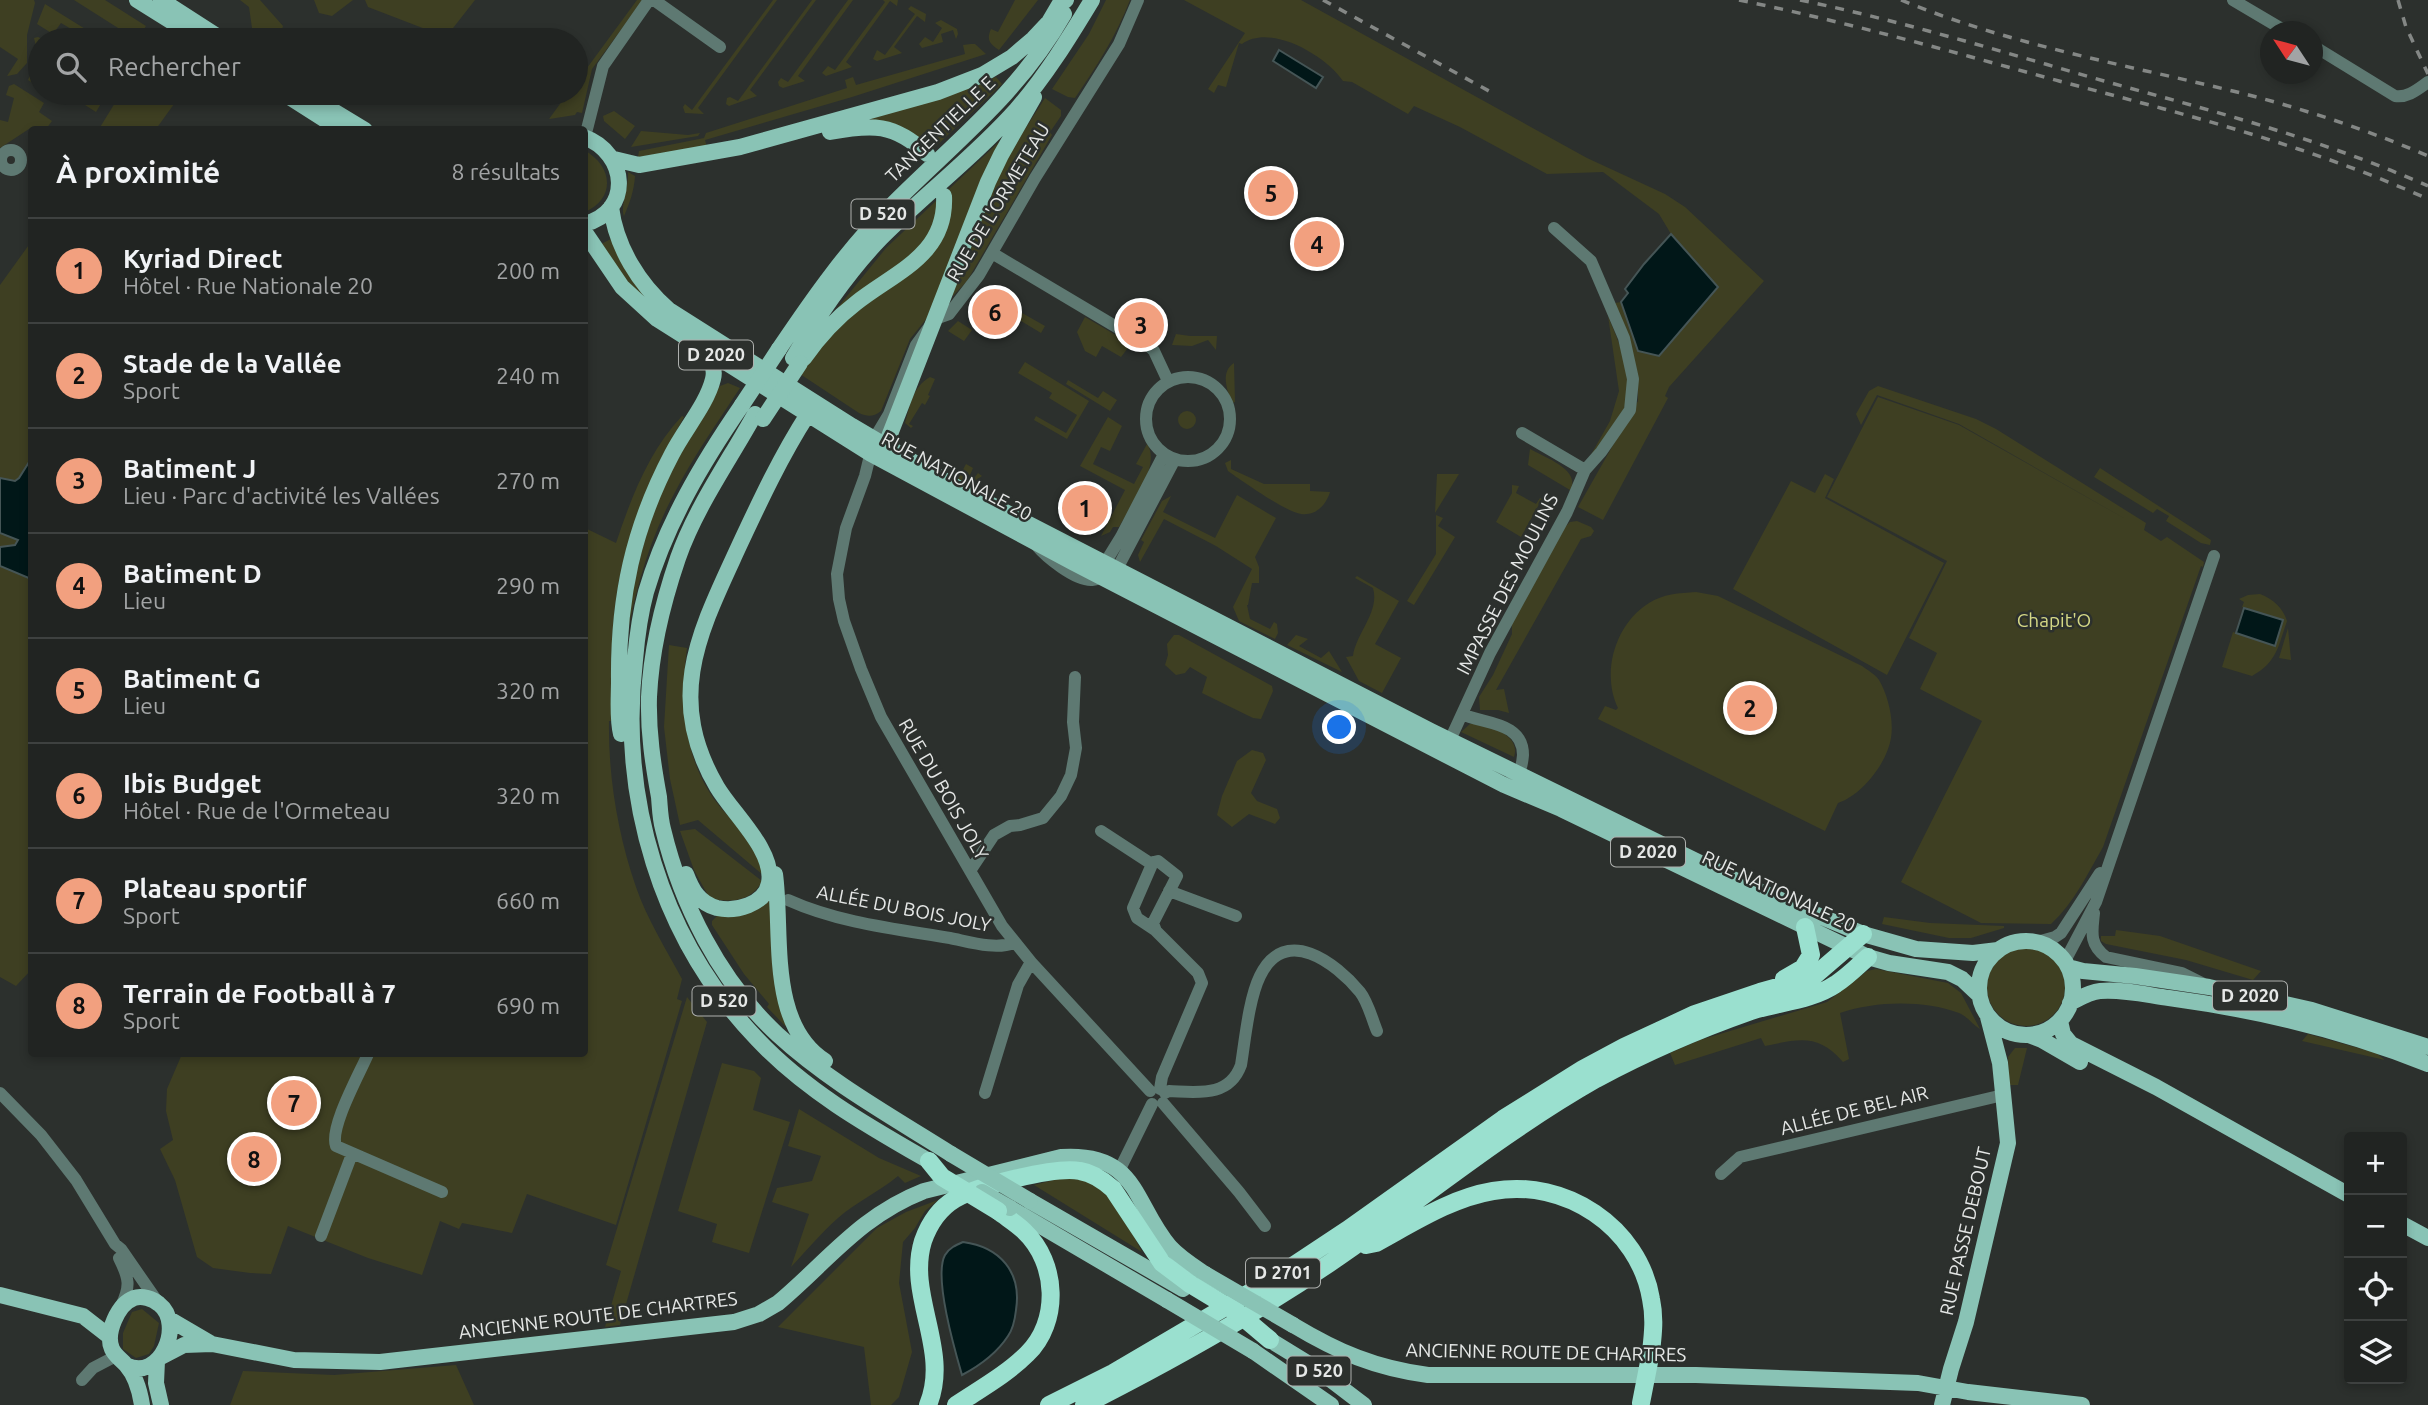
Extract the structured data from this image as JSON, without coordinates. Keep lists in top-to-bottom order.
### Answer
{
  "streets": {
    "highway": ["D 2701"],
    "main road": [
      "TANGENTIELLE E",
      "D 520",
      "D 2020",
      "RUE NATIONALE 20",
      "RUE PASSE DEBOUT",
      "ANCIENNE ROUTE DE CHARTRES"
    ],
    "street": [
      "RUE DE L'ORMETEAU",
      "IMPASSE DES MOULINS",
      "RUE DU BOIS JOLY",
      "ALLÉE DU BOIS JOLY",
      "ALLÉE DE BEL AIR"
    ]
  },
  "crossings": [
    ["TANGENTIELLE E", "D 520"],
    ["D 520", "ANCIENNE ROUTE DE CHARTRES"],
    ["D 2020", "RUE NATIONALE 20"],
    ["D 2020", "RUE PASSE DEBOUT"],
    ["RUE NATIONALE 20", "IMPASSE DES MOULINS"],
    ["RUE NATIONALE 20", "RUE DU BOIS JOLY"],
    ["RUE NATIONALE 20", "RUE PASSE DEBOUT"],
    ["RUE NATIONALE 20", "D 2701"],
    ["RUE DU BOIS JOLY", "ALLÉE DU BOIS JOLY"],
    ["ALLÉE DE BEL AIR", "RUE PASSE DEBOUT"],
    ["RUE PASSE DEBOUT", "ANCIENNE ROUTE DE CHARTRES"]
  ],
  "parks": ["Chapit'O"],
  "north": "top left",
  "page": {
    "search": "Rechercher",
    "heading": ["À proximité", "8 résultats"],
    "pins": [
      "5",
      "4",
      "6",
      "3",
      "1",
      "2",
      "7",
      "8"
    ],
    "list": [
      {
        "mark": "1",
        "name": "Kyriad Direct",
        "note": "Hôtel · Rue Nationale 20",
        "value": "200 m"
      },
      {
        "mark": "2",
        "name": "Stade de la Vallée",
        "note": "Sport",
        "value": "240 m"
      },
      {
        "mark": "3",
        "name": "Batiment J",
        "note": "Lieu · Parc d'activité les Vallées",
        "value": "270 m"
      },
      {
        "mark": "4",
        "name": "Batiment D",
        "note": "Lieu",
        "value": "290 m"
      },
      {
        "mark": "5",
        "name": "Batiment G",
        "note": "Lieu",
        "value": "320 m"
      },
      {
        "mark": "6",
        "name": "Ibis Budget",
        "note": "Hôtel · Rue de l'Ormeteau",
        "value": "320 m"
      },
      {
        "mark": "7",
        "name": "Plateau sportif",
        "note": "Sport",
        "value": "660 m"
      },
      {
        "mark": "8",
        "name": "Terrain de Football à 7",
        "note": "Sport",
        "value": "690 m"
      }
    ],
    "map_buttons": ["+", "−"]
  }
}
